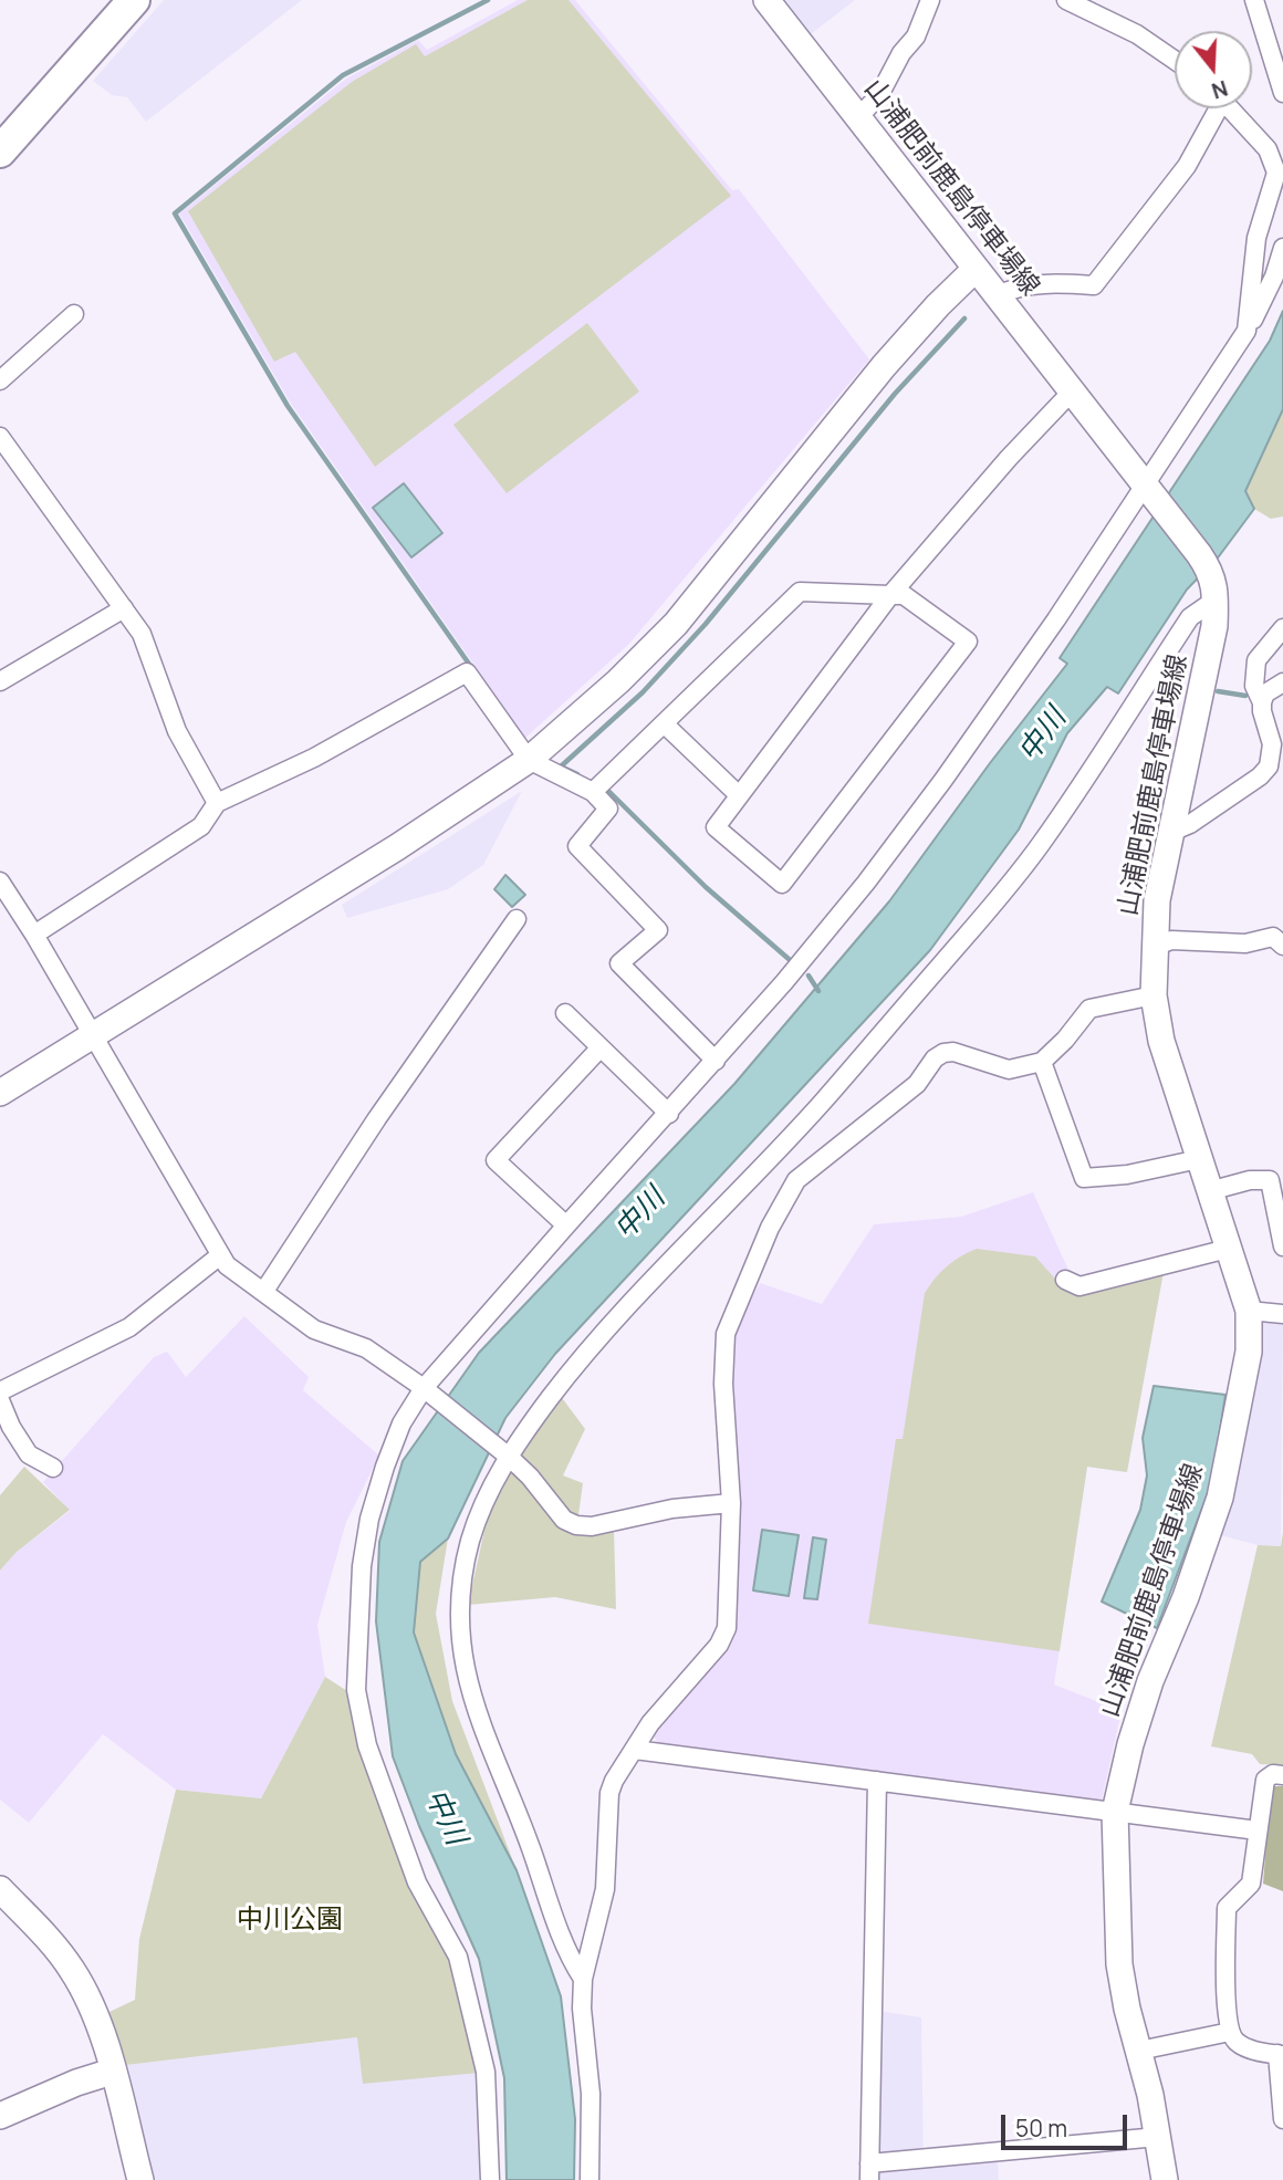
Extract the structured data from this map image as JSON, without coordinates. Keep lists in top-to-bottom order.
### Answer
{
  "streets": {
    "main road": ["山浦肥前鹿島停車場線"]
  },
  "water": ["中川"],
  "parks": ["中川公園"],
  "scale_bar": "50 m",
  "north": "bottom"
}
